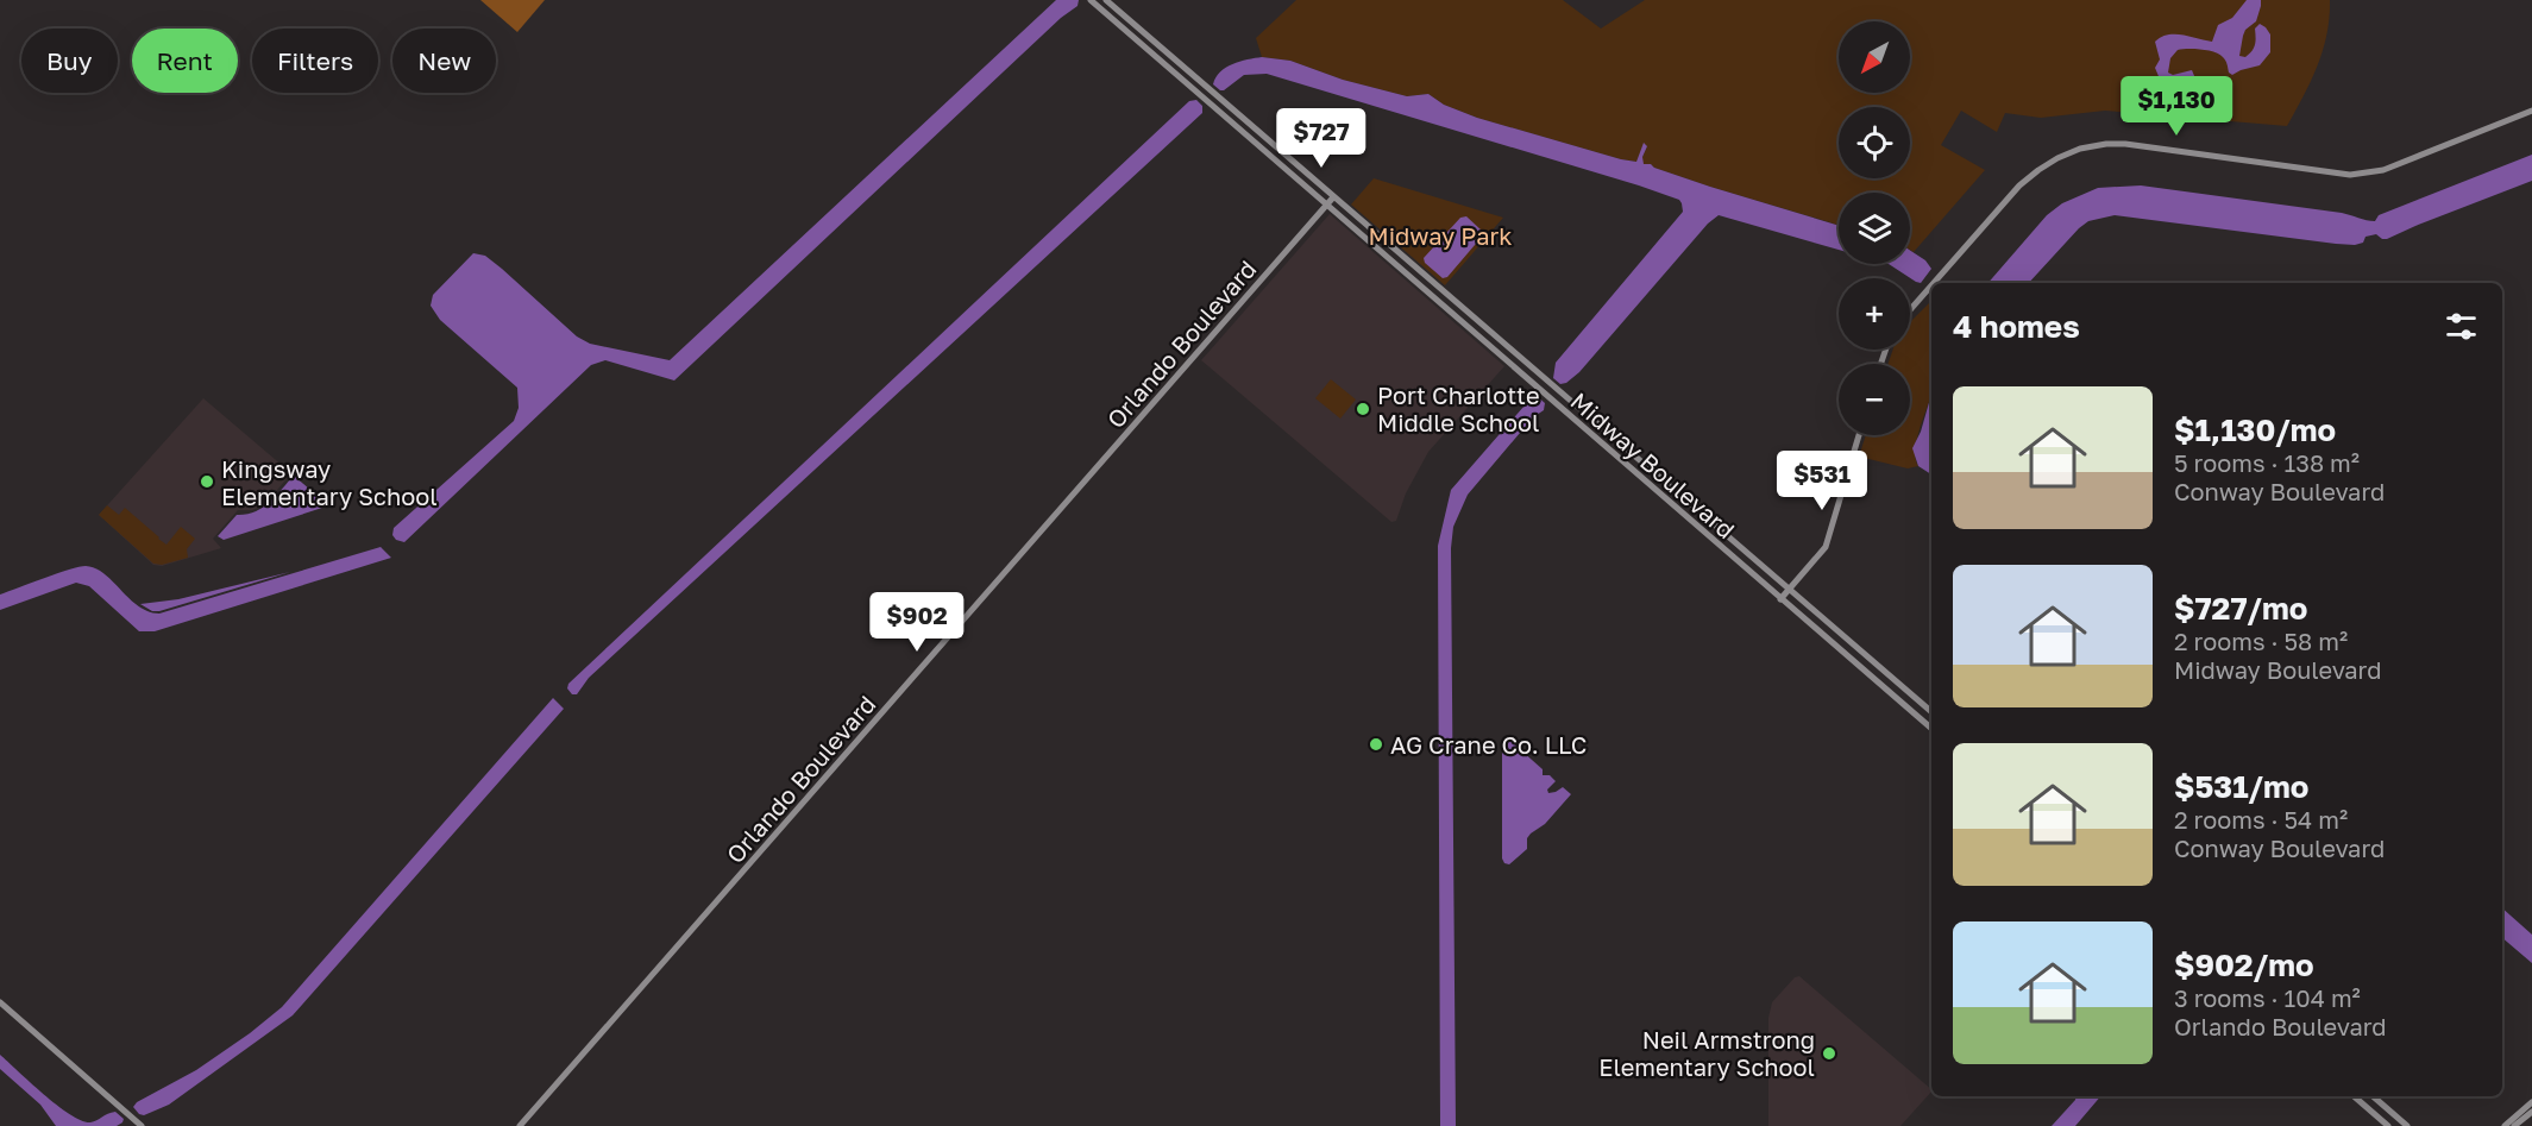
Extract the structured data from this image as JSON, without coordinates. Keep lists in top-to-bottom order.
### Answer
{
  "streets": {
    "street": ["Orlando Boulevard", "Midway Boulevard"]
  },
  "crossings": [
    ["Orlando Boulevard", "Midway Boulevard"]
  ],
  "parks": ["Midway Park"],
  "places": [
    "Port Charlotte Middle School",
    "Kingsway Elementary School",
    "AG Crane Co. LLC",
    "Neil Armstrong Elementary School"
  ],
  "north": "bottom left",
  "page": {
    "map_buttons": ["+", "−"],
    "chip": [
      "Buy",
      "Rent",
      "Filters",
      "New"
    ],
    "price": [
      "$1,130",
      "$727",
      "$531",
      "$902"
    ],
    "heading": "4 homes",
    "list": [
      {
        "name": "$1,130/mo",
        "note": "5 rooms · 138 m² · Conway Boulevard"
      },
      {
        "name": "$727/mo",
        "note": "2 rooms · 58 m² · Midway Boulevard"
      },
      {
        "name": "$531/mo",
        "note": "2 rooms · 54 m² · Conway Boulevard"
      },
      {
        "name": "$902/mo",
        "note": "3 rooms · 104 m² · Orlando Boulevard"
      }
    ]
  }
}
